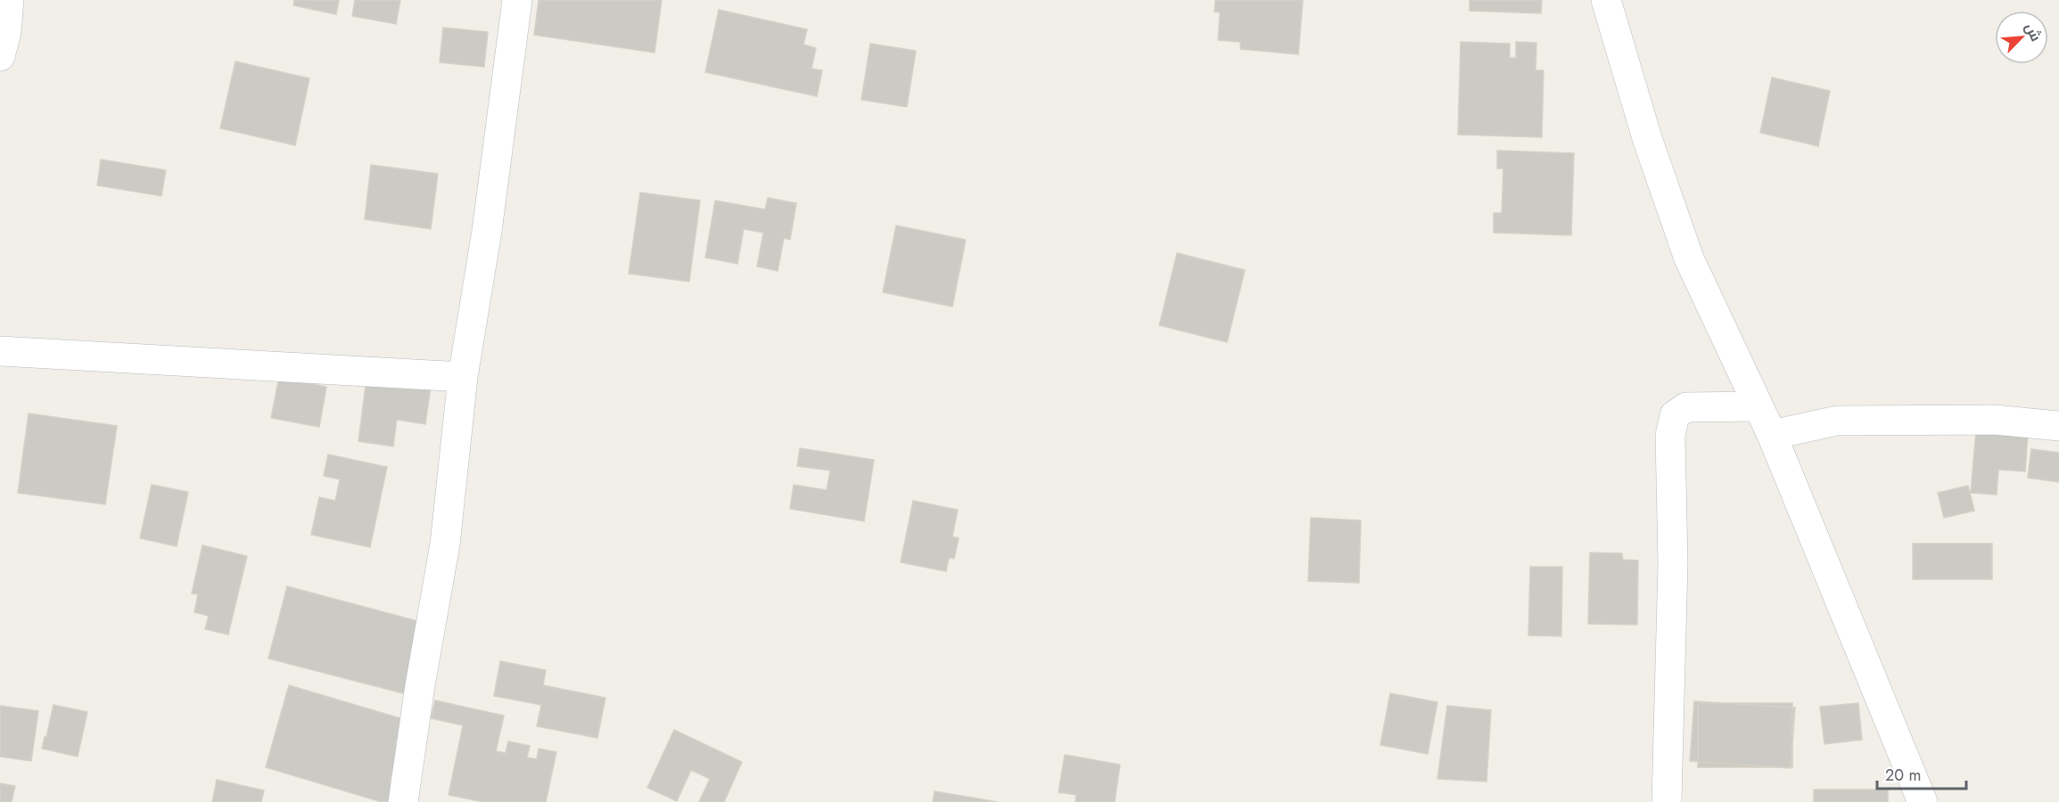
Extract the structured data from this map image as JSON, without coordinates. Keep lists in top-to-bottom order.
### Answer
{
  "scale_bar": "20 m",
  "north": "top right"
}
